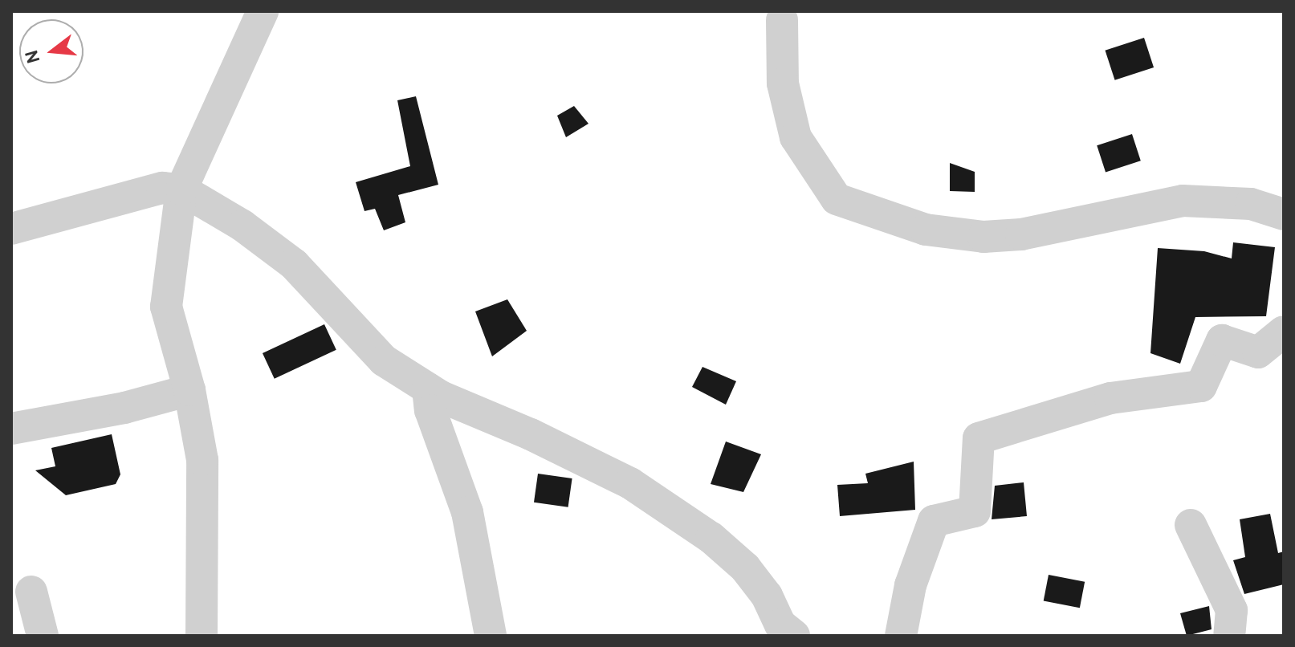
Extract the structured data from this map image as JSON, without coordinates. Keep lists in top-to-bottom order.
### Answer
{
  "north": "left"
}
